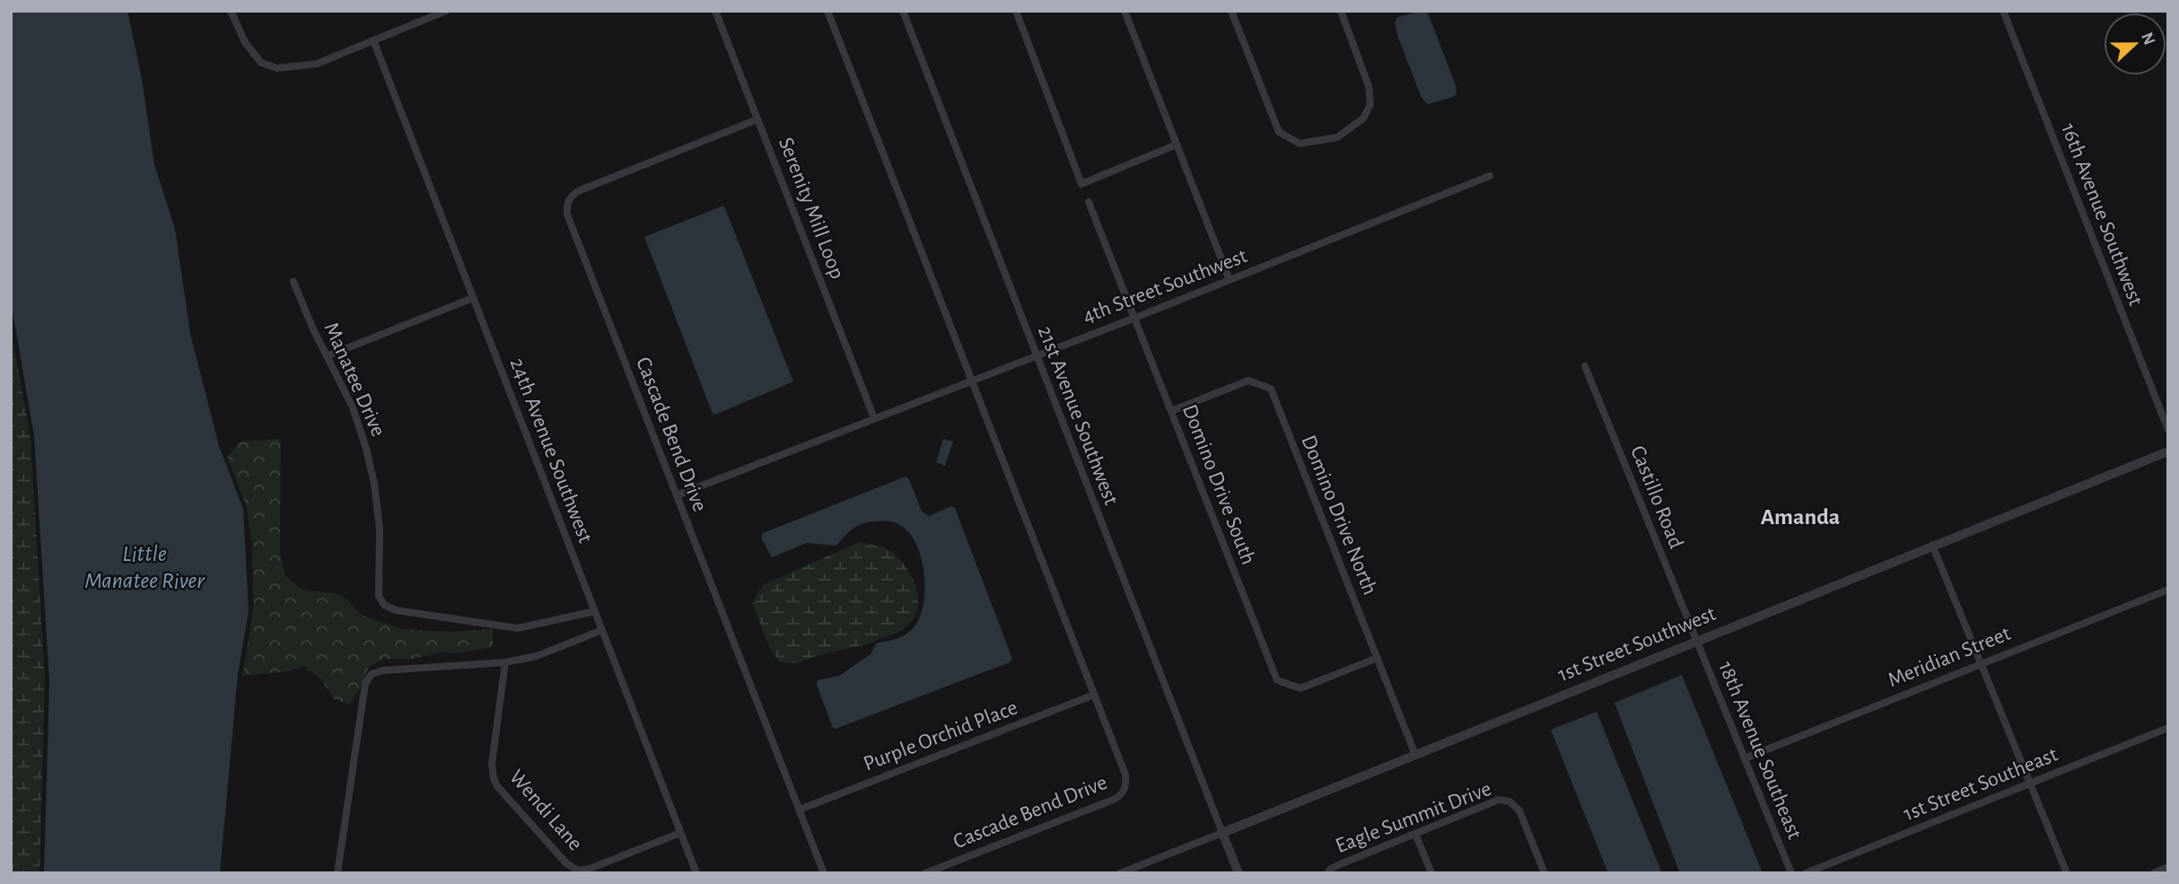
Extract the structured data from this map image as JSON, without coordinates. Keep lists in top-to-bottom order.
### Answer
{
  "streets": {
    "street": [
      "Serenity Mill Loop",
      "16th Avenue Southwest",
      "4th Street Southwest",
      "Manatee Drive",
      "21st Avenue Southwest",
      "Cascade Bend Drive",
      "24th Avenue Southwest",
      "Domino Drive South",
      "Castillo Road",
      "Domino Drive North",
      "1st Street Southwest",
      "Meridian Street",
      "Purple Orchid Place",
      "18th Avenue Southeast",
      "1st Street Southeast",
      "Wendi Lane",
      "Eagle Summit Drive"
    ]
  },
  "crossings": [
    ["Serenity Mill Loop", "4th Street Southwest"],
    ["Serenity Mill Loop", "Cascade Bend Drive"],
    ["4th Street Southwest", "21st Avenue Southwest"],
    ["4th Street Southwest", "Cascade Bend Drive"],
    ["4th Street Southwest", "Domino Drive South"],
    ["Manatee Drive", "24th Avenue Southwest"],
    ["21st Avenue Southwest", "1st Street Southwest"],
    ["Cascade Bend Drive", "Purple Orchid Place"],
    ["24th Avenue Southwest", "Wendi Lane"],
    ["Domino Drive South", "Domino Drive North"],
    ["Castillo Road", "1st Street Southwest"],
    ["Castillo Road", "18th Avenue Southeast"],
    ["Domino Drive North", "1st Street Southwest"],
    ["1st Street Southwest", "18th Avenue Southeast"],
    ["Meridian Street", "18th Avenue Southeast"]
  ],
  "districts": ["Amanda"],
  "water": ["Little Manatee River"],
  "north": "right"
}
